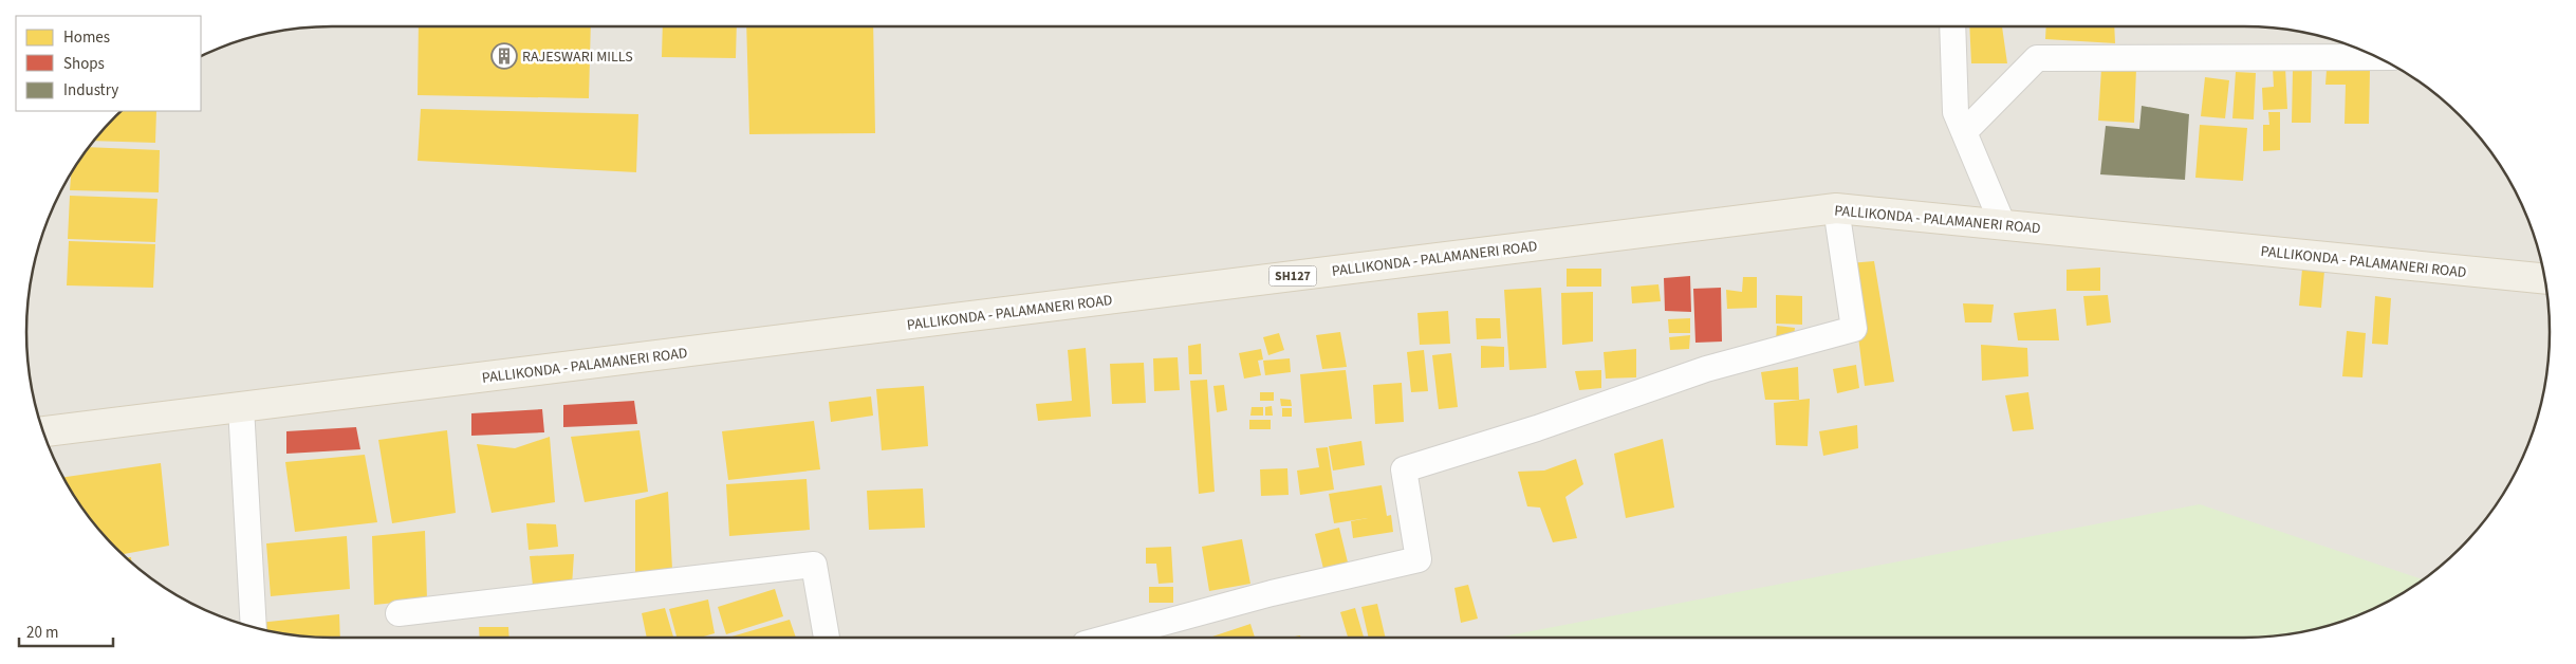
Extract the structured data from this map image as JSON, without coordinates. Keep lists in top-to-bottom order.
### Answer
{
  "streets": {
    "main road": ["PALLIKONDA - PALAMANERI ROAD", "SH127"]
  },
  "places": {
    "building": ["RAJESWARI MILLS"]
  },
  "legend": ["Homes", "Shops", "Industry"],
  "scale_bar": "20 m"
}
